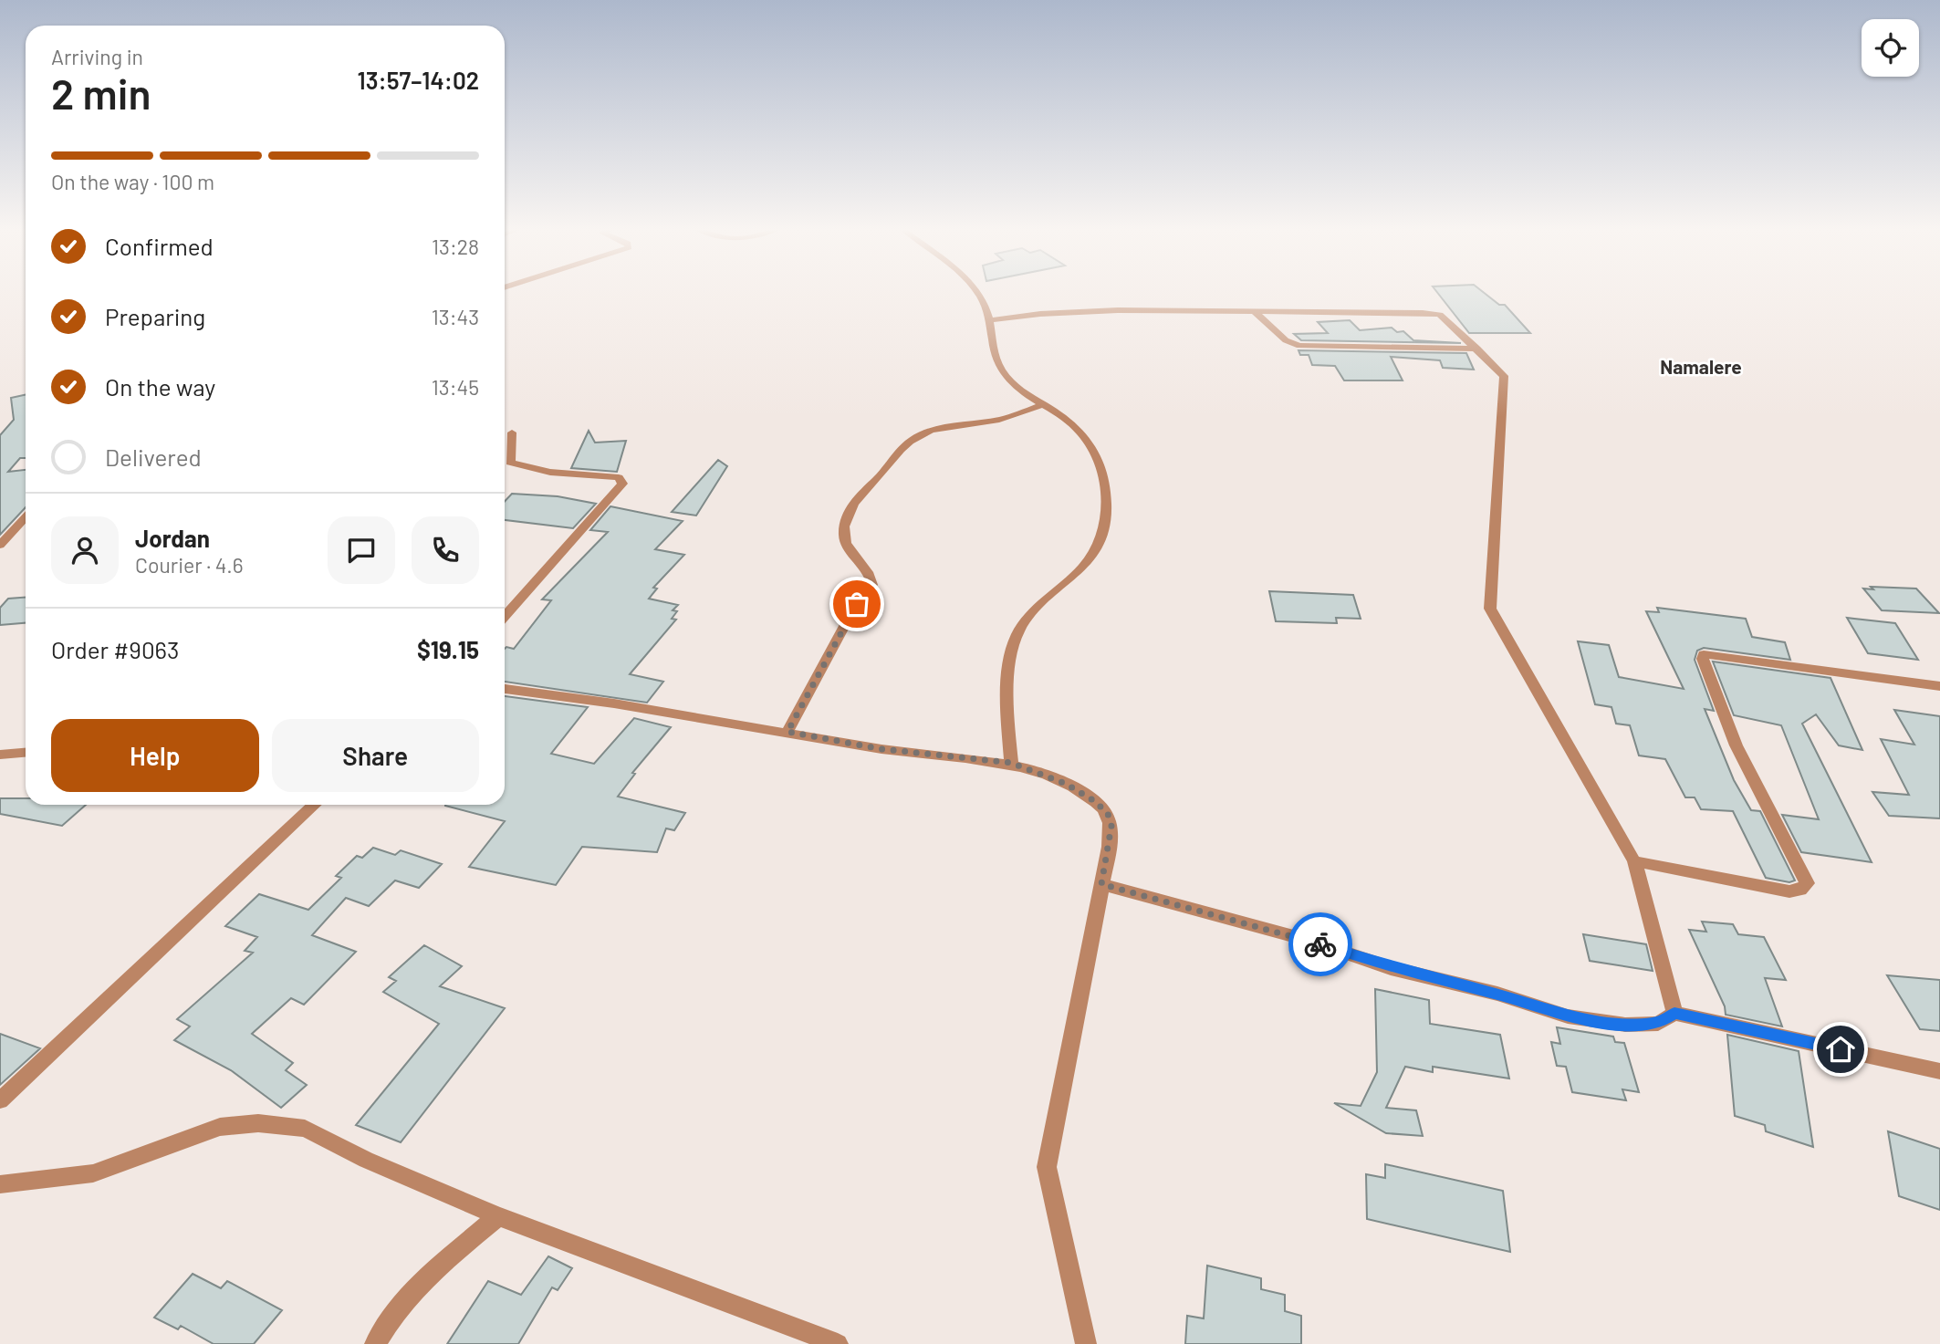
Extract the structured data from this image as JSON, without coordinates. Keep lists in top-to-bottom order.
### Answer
{
  "districts": ["Namalere"],
  "page": {
    "heading": ["2 min", "Arriving in", "13:57–14:02"],
    "panel": [
      "Jordan",
      "Courier · 4.6",
      "Order #9063",
      "$19.15"
    ],
    "bar": "On the way · 100 m",
    "list": [
      ["Confirmed", "13:28"],
      ["Preparing", "13:43"],
      ["On the way", "13:45"],
      "Delivered"
    ],
    "buttons": ["Help", "Share"]
  }
}
